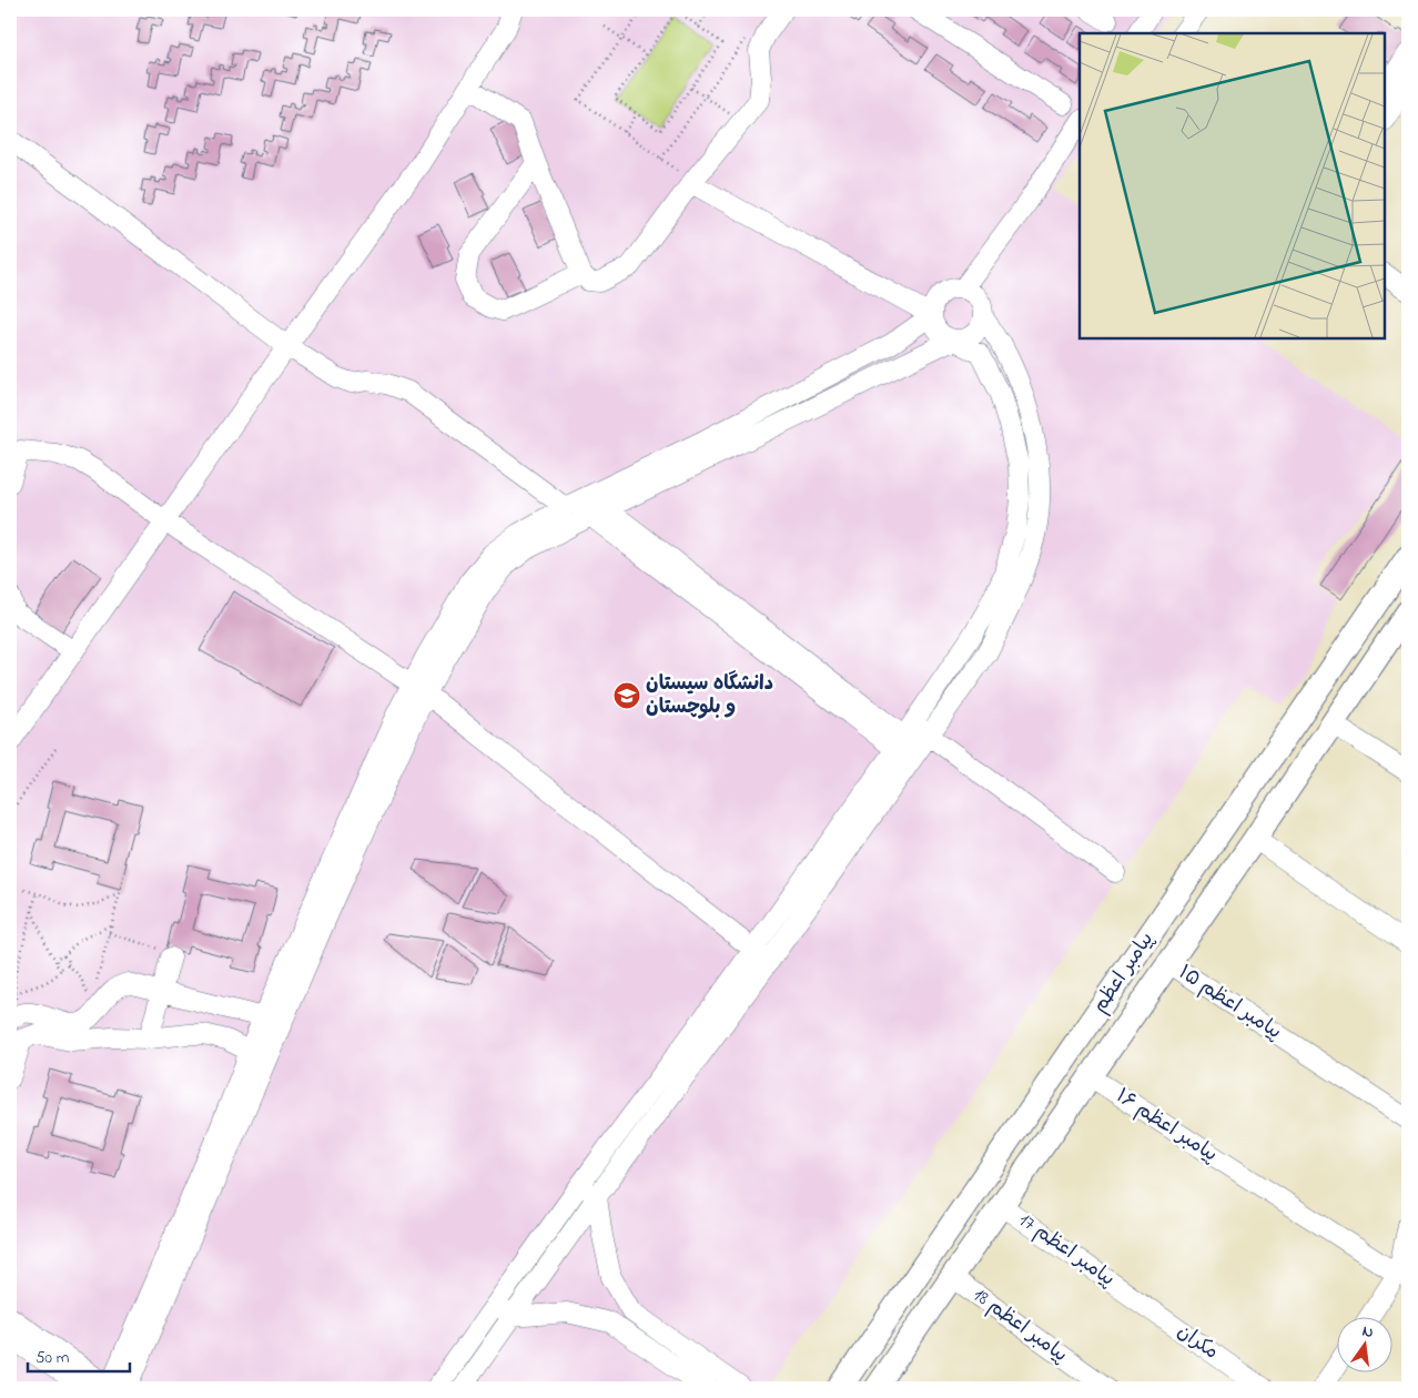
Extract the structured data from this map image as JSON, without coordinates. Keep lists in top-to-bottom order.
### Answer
{
  "streets": {
    "main road": ["پیامبر اعظم"],
    "street": [
      "پیامبر اعظم ۱۵",
      "پیامبر اعظم ۱۶",
      "پیامبر اعظم 17",
      "پیامبر اعظم 18",
      "مکران"
    ]
  },
  "crossings": [
    ["پیامبر اعظم", "پیامبر اعظم ۱۵"],
    ["پیامبر اعظم", "پیامبر اعظم ۱۶"],
    ["پیامبر اعظم", "پیامبر اعظم 17"],
    ["پیامبر اعظم", "پیامبر اعظم 18"],
    ["پیامبر اعظم 17", "مکران"]
  ],
  "places": {
    "school or university": ["دانشگاه سیستان و بلوچستان"]
  },
  "scale_bar": "50 m",
  "north": "top"
}
